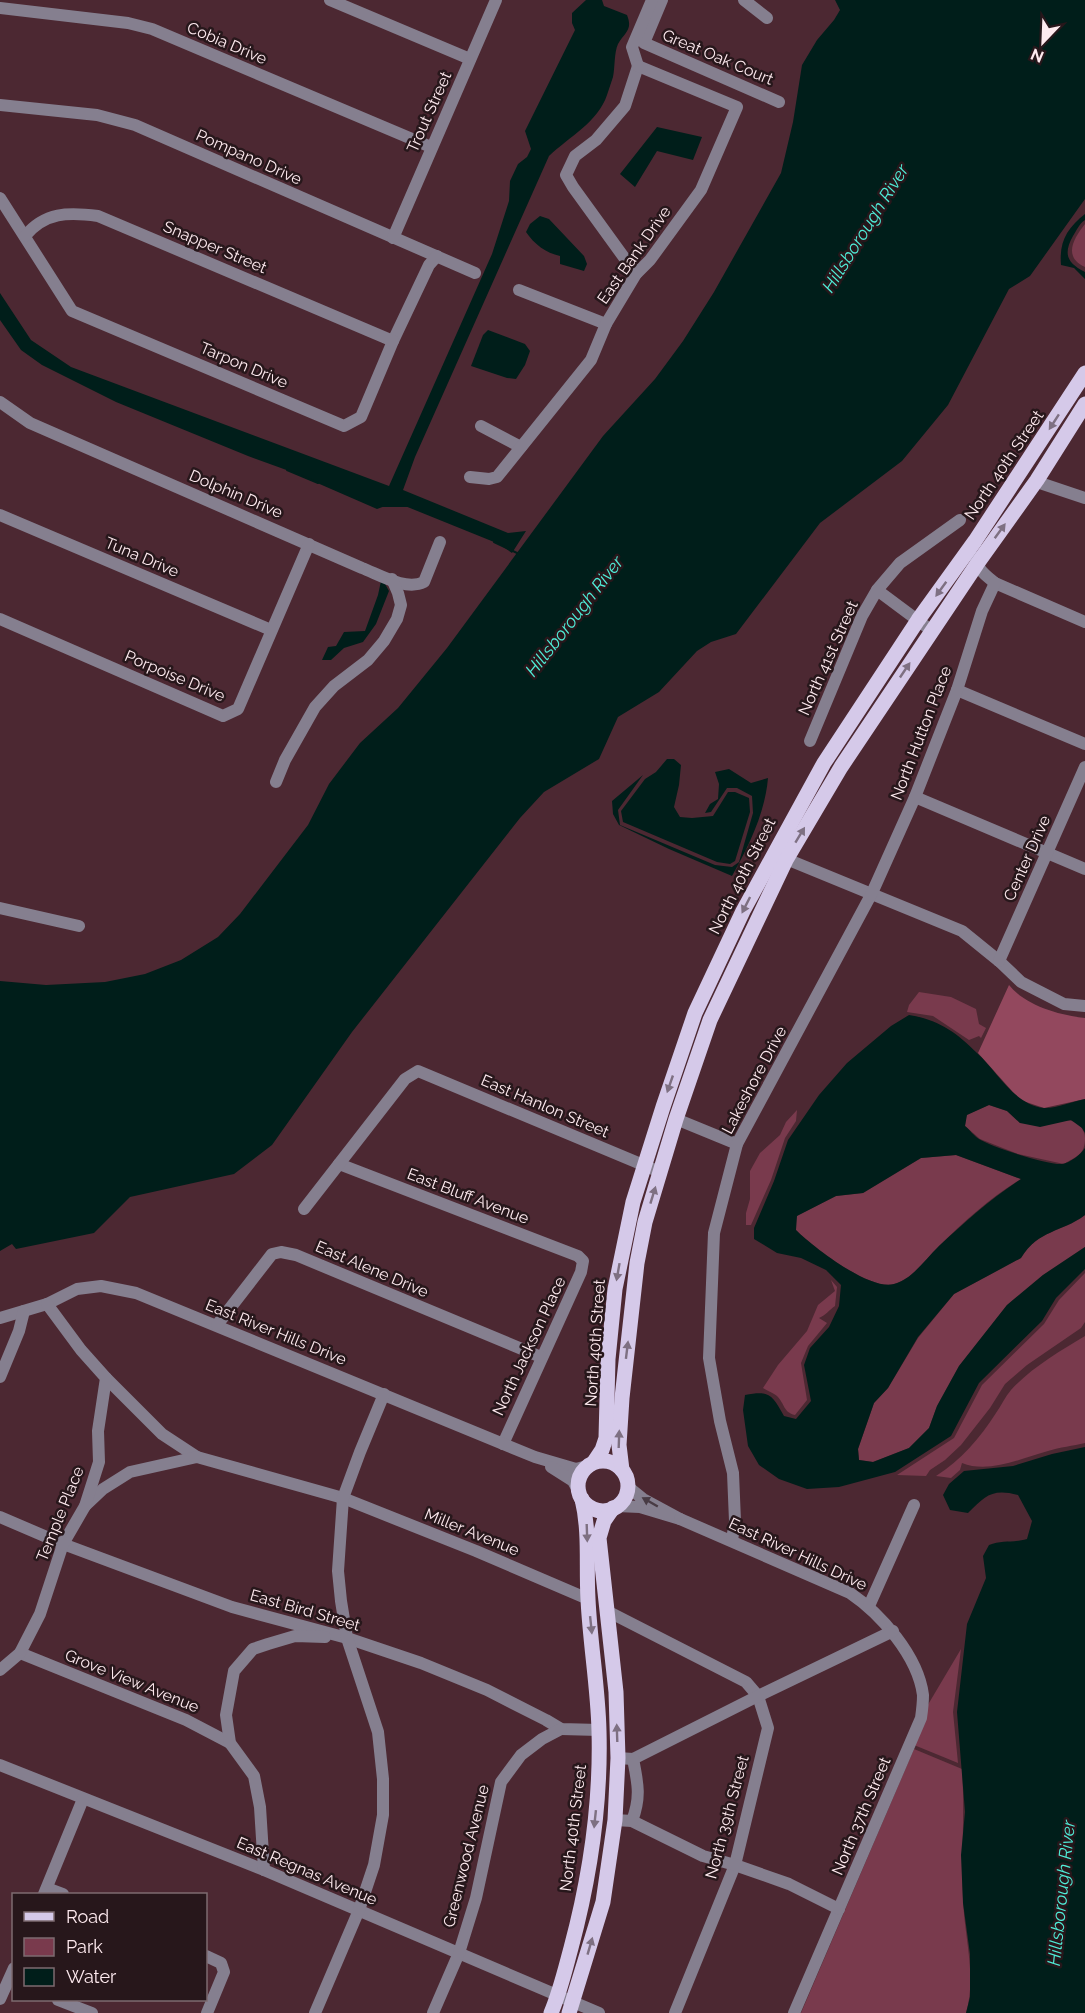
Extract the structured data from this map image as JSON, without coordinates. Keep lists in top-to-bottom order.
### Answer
{
  "streets": {
    "main road": ["North 40th Street"],
    "street": [
      "Cobia Drive",
      "Great Oak Court",
      "Trout Street",
      "Pompano Drive",
      "Snapper Street",
      "East Bank Drive",
      "Tarpon Drive",
      "Dolphin Drive",
      "Tuna Drive",
      "North 41st Street",
      "Porpoise Drive",
      "North Hutton Place",
      "Center Drive",
      "Lakeshore Drive",
      "East Hanlon Street",
      "East Bluff Avenue",
      "East Alene Drive",
      "East River Hills Drive",
      "North Jackson Place",
      "Temple Place",
      "Miller Avenue",
      "East Bird Street",
      "Grove View Avenue",
      "North 37th Street",
      "North 39th Street",
      "Greenwood Avenue",
      "East Regnas Avenue"
    ]
  },
  "crossings": [
    ["Cobia Drive", "Trout Street"],
    ["Trout Street", "Pompano Drive"],
    ["Pompano Drive", "Tarpon Drive"],
    ["Snapper Street", "Tarpon Drive"],
    ["North 40th Street", "East Hanlon Street"],
    ["North 40th Street", "East River Hills Drive"],
    ["North 40th Street", "Miller Avenue"],
    ["North 40th Street", "East Bird Street"],
    ["North 40th Street", "East Regnas Avenue"],
    ["Dolphin Drive", "Porpoise Drive"],
    ["Tuna Drive", "Porpoise Drive"],
    ["North Hutton Place", "Lakeshore Drive"],
    ["Lakeshore Drive", "East River Hills Drive"],
    ["East Hanlon Street", "East Bluff Avenue"],
    ["East Bluff Avenue", "North Jackson Place"],
    ["East Alene Drive", "East River Hills Drive"],
    ["East Alene Drive", "North Jackson Place"],
    ["East River Hills Drive", "North Jackson Place"],
    ["East River Hills Drive", "North 37th Street"],
    ["Temple Place", "East Bird Street"],
    ["Temple Place", "Grove View Avenue"],
    ["East Bird Street", "Greenwood Avenue"],
    ["Greenwood Avenue", "East Regnas Avenue"]
  ],
  "water": ["Hillsborough River"],
  "legend": ["Road", "Park", "Water"],
  "north": "bottom left"
}
